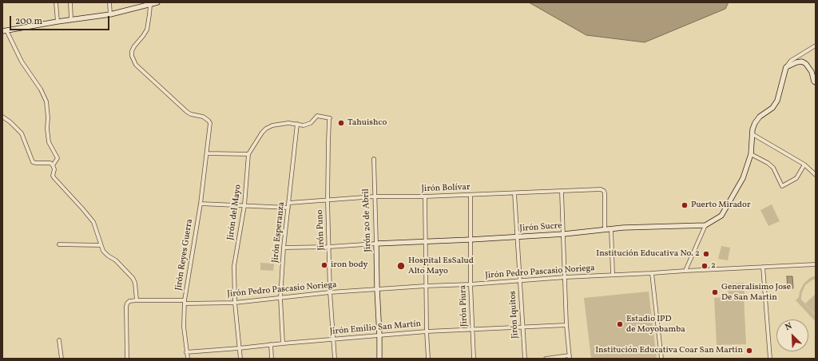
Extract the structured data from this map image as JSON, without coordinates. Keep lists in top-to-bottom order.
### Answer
{
  "streets": {
    "street": [
      "Jirón Bolívar",
      "Jirón del Mayo",
      "Jirón 20 de Abril",
      "Jirón Sucre",
      "Jirón Puno",
      "Jirón Esperanza",
      "Jirón Reyes Guerra",
      "Jirón Pedro Pascasio Noriega",
      "Jirón Piura",
      "Jirón Iquitos",
      "Jirón Emilio San Martín"
    ]
  },
  "crossings": [
    ["Jirón Bolívar", "Jirón 20 de Abril"],
    ["Jirón Bolívar", "Jirón Sucre"],
    ["Jirón Bolívar", "Jirón Puno"],
    ["Jirón Bolívar", "Jirón Esperanza"],
    ["Jirón Bolívar", "Jirón Piura"],
    ["Jirón Bolívar", "Jirón Iquitos"],
    ["Jirón del Mayo", "Jirón Puno"],
    ["Jirón del Mayo", "Jirón Esperanza"],
    ["Jirón del Mayo", "Jirón Pedro Pascasio Noriega"],
    ["Jirón del Mayo", "Jirón Emilio San Martín"],
    ["Jirón 20 de Abril", "Jirón Sucre"],
    ["Jirón 20 de Abril", "Jirón Pedro Pascasio Noriega"],
    ["Jirón 20 de Abril", "Jirón Emilio San Martín"],
    ["Jirón Sucre", "Jirón Piura"],
    ["Jirón Sucre", "Jirón Iquitos"],
    ["Jirón Puno", "Jirón Pedro Pascasio Noriega"],
    ["Jirón Puno", "Jirón Emilio San Martín"],
    ["Jirón Esperanza", "Jirón Pedro Pascasio Noriega"],
    ["Jirón Esperanza", "Jirón Emilio San Martín"],
    ["Jirón Reyes Guerra", "Jirón Pedro Pascasio Noriega"],
    ["Jirón Reyes Guerra", "Jirón Emilio San Martín"],
    ["Jirón Pedro Pascasio Noriega", "Jirón Piura"],
    ["Jirón Pedro Pascasio Noriega", "Jirón Iquitos"],
    ["Jirón Piura", "Jirón Emilio San Martín"],
    ["Jirón Iquitos", "Jirón Emilio San Martín"]
  ],
  "places": [
    "Tahuishco",
    "Puerto Mirador",
    "Institución Educativa No. 2",
    "iron body",
    "Hospital EsSalud Alto Mayo",
    "2",
    "Generalisimo Jose De San Martin",
    "Estadio IPD de Moyobamba",
    "Institución Educativa Coar San Martin"
  ],
  "scale_bar": "200 m",
  "north": "top left"
}
